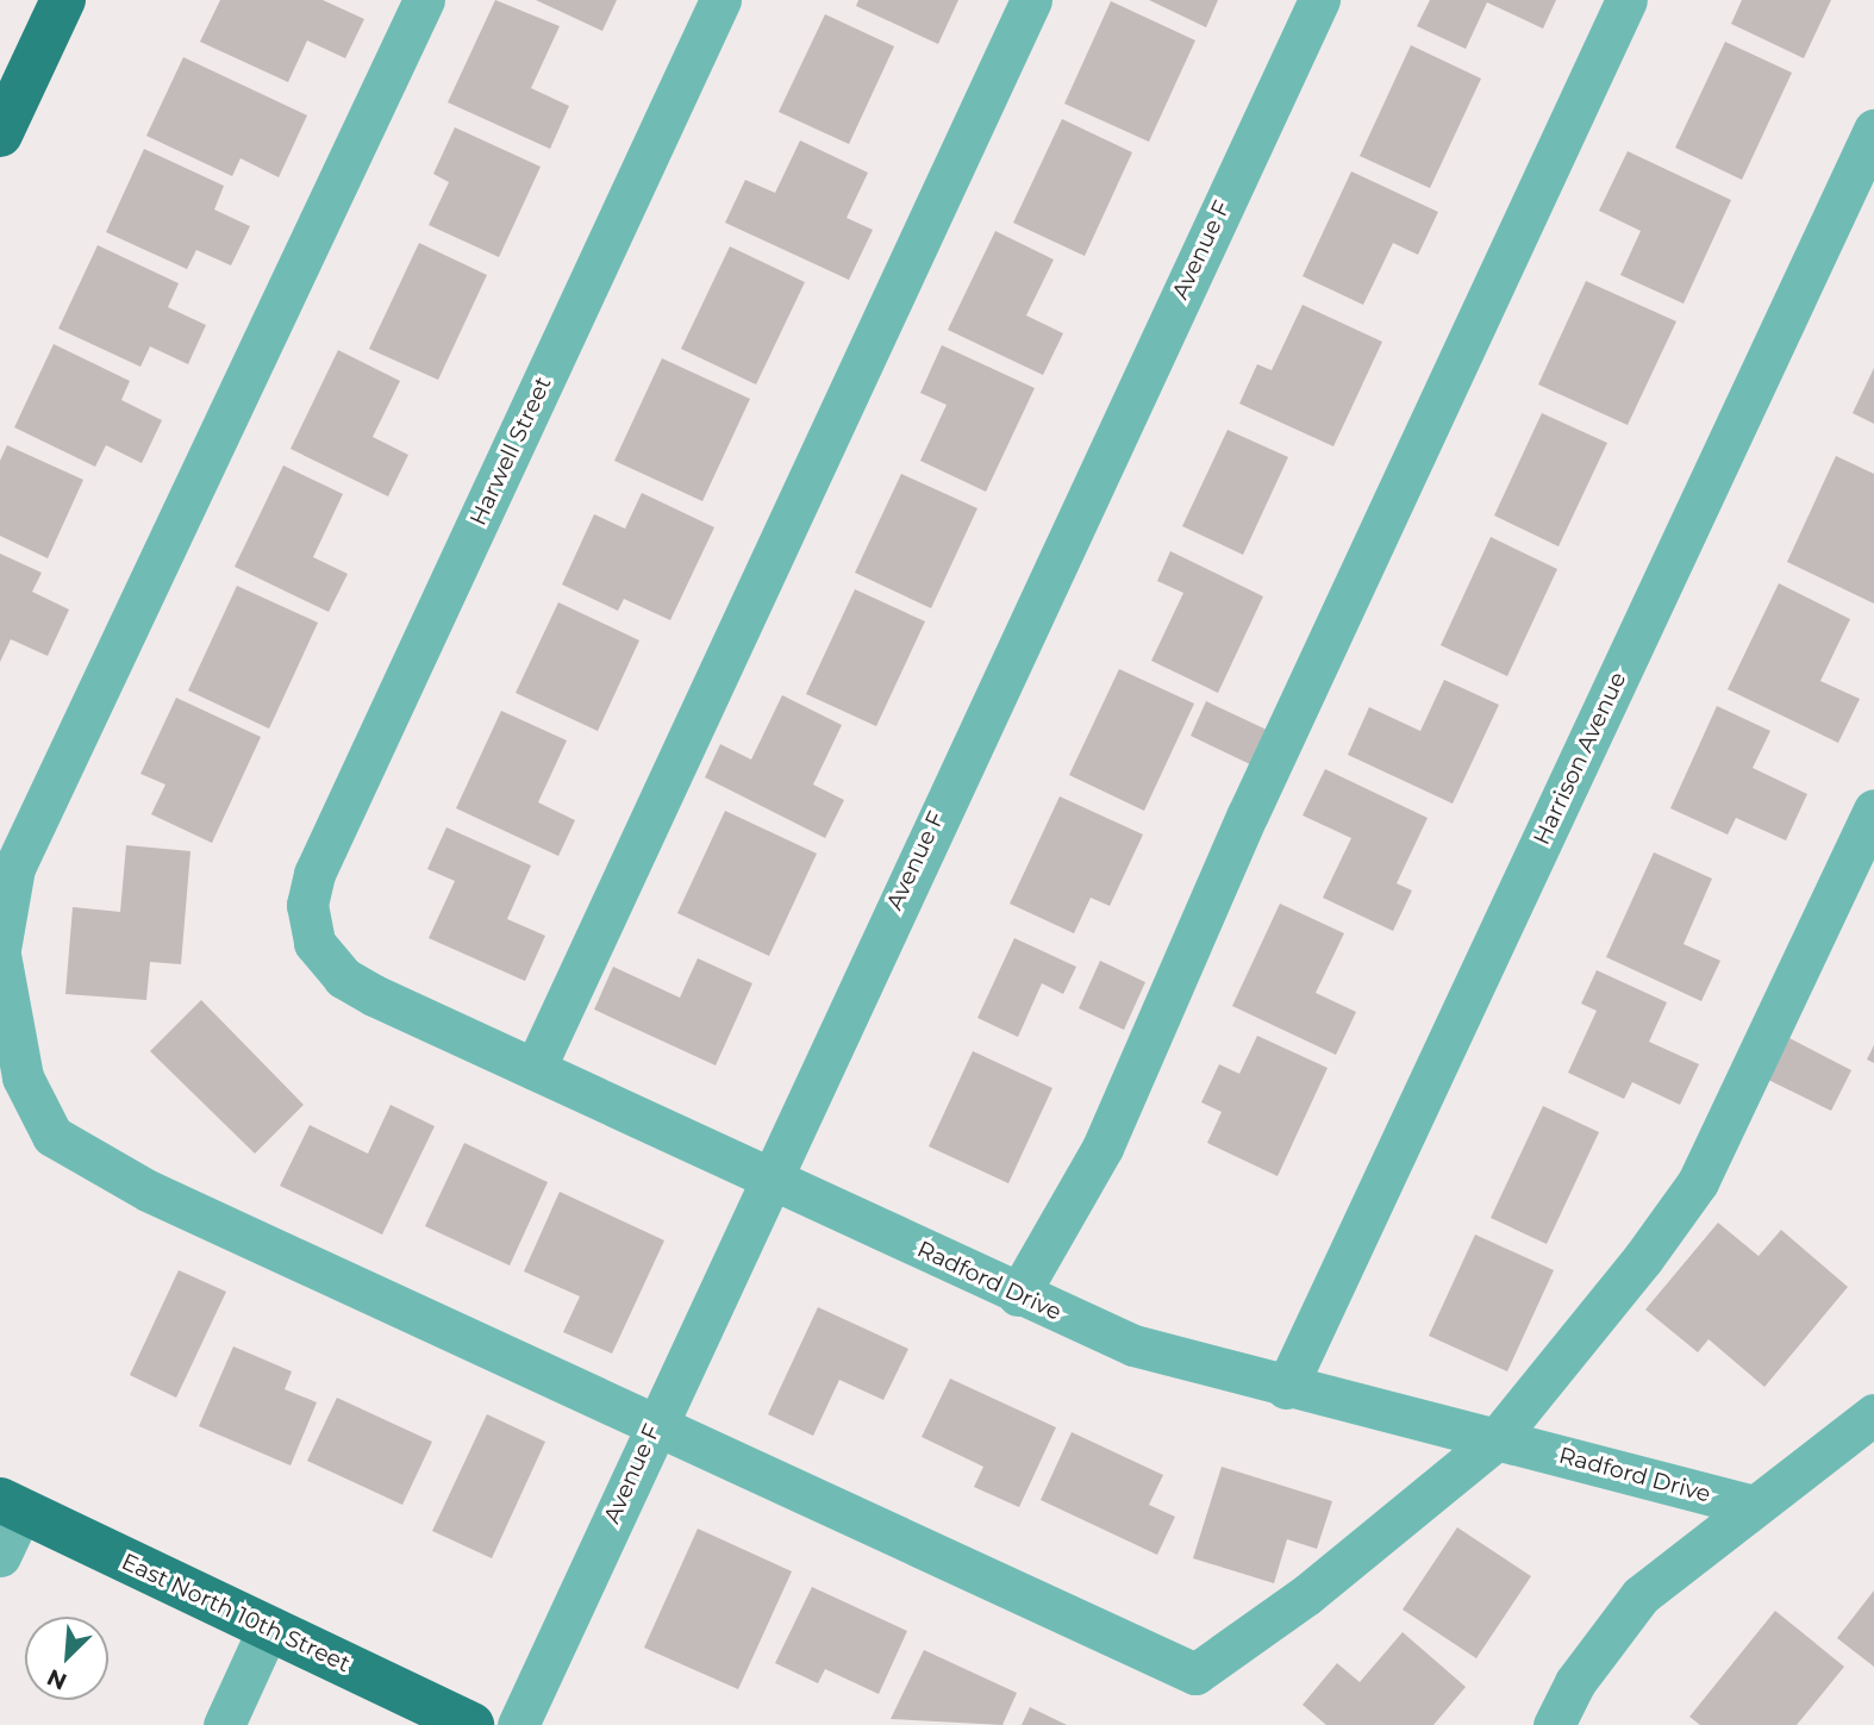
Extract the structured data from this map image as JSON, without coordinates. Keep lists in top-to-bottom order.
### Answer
{
  "streets": {
    "main road": ["East North 10th Street"],
    "street": [
      "Avenue F",
      "Harwell Street",
      "Harrison Avenue",
      "Radford Drive"
    ]
  },
  "crossings": [
    ["Avenue F", "Radford Drive"],
    ["Harwell Street", "Radford Drive"],
    ["Harrison Avenue", "Radford Drive"]
  ],
  "north": "bottom left"
}
